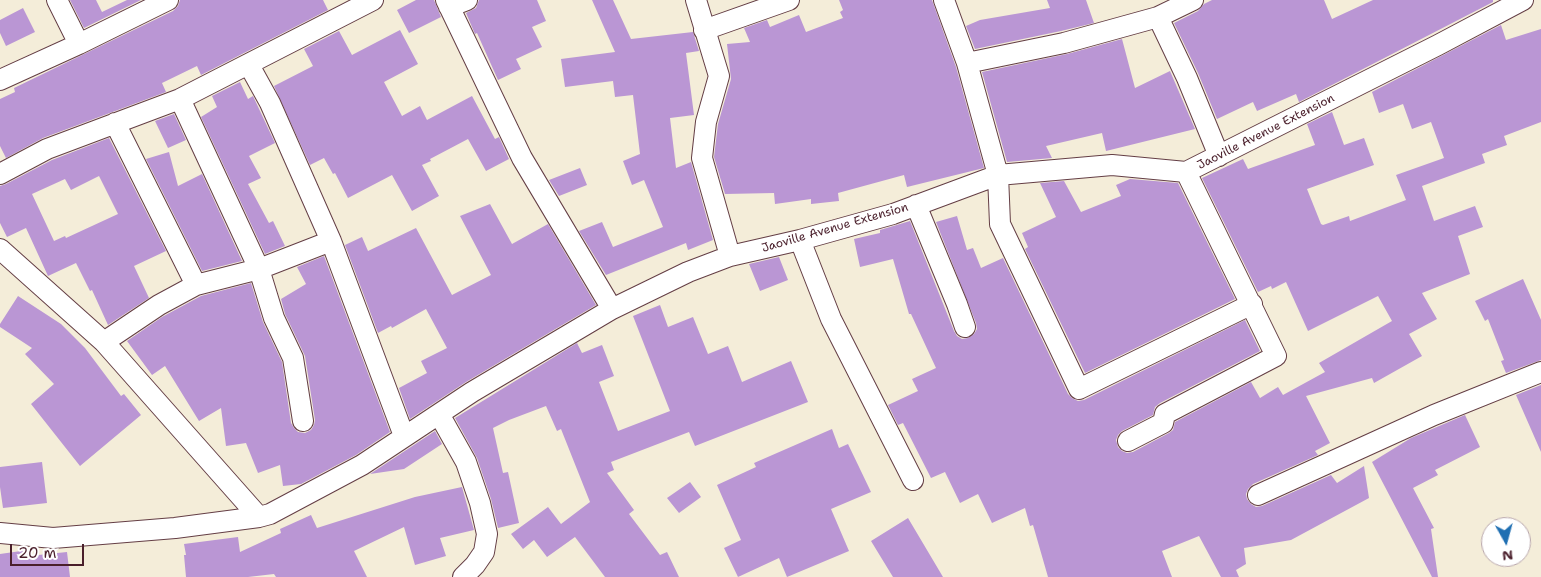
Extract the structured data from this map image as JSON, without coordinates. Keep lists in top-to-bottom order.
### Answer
{
  "streets": {
    "street": ["Jaoville Avenue Extension"]
  },
  "scale_bar": "20 m",
  "north": "bottom"
}
